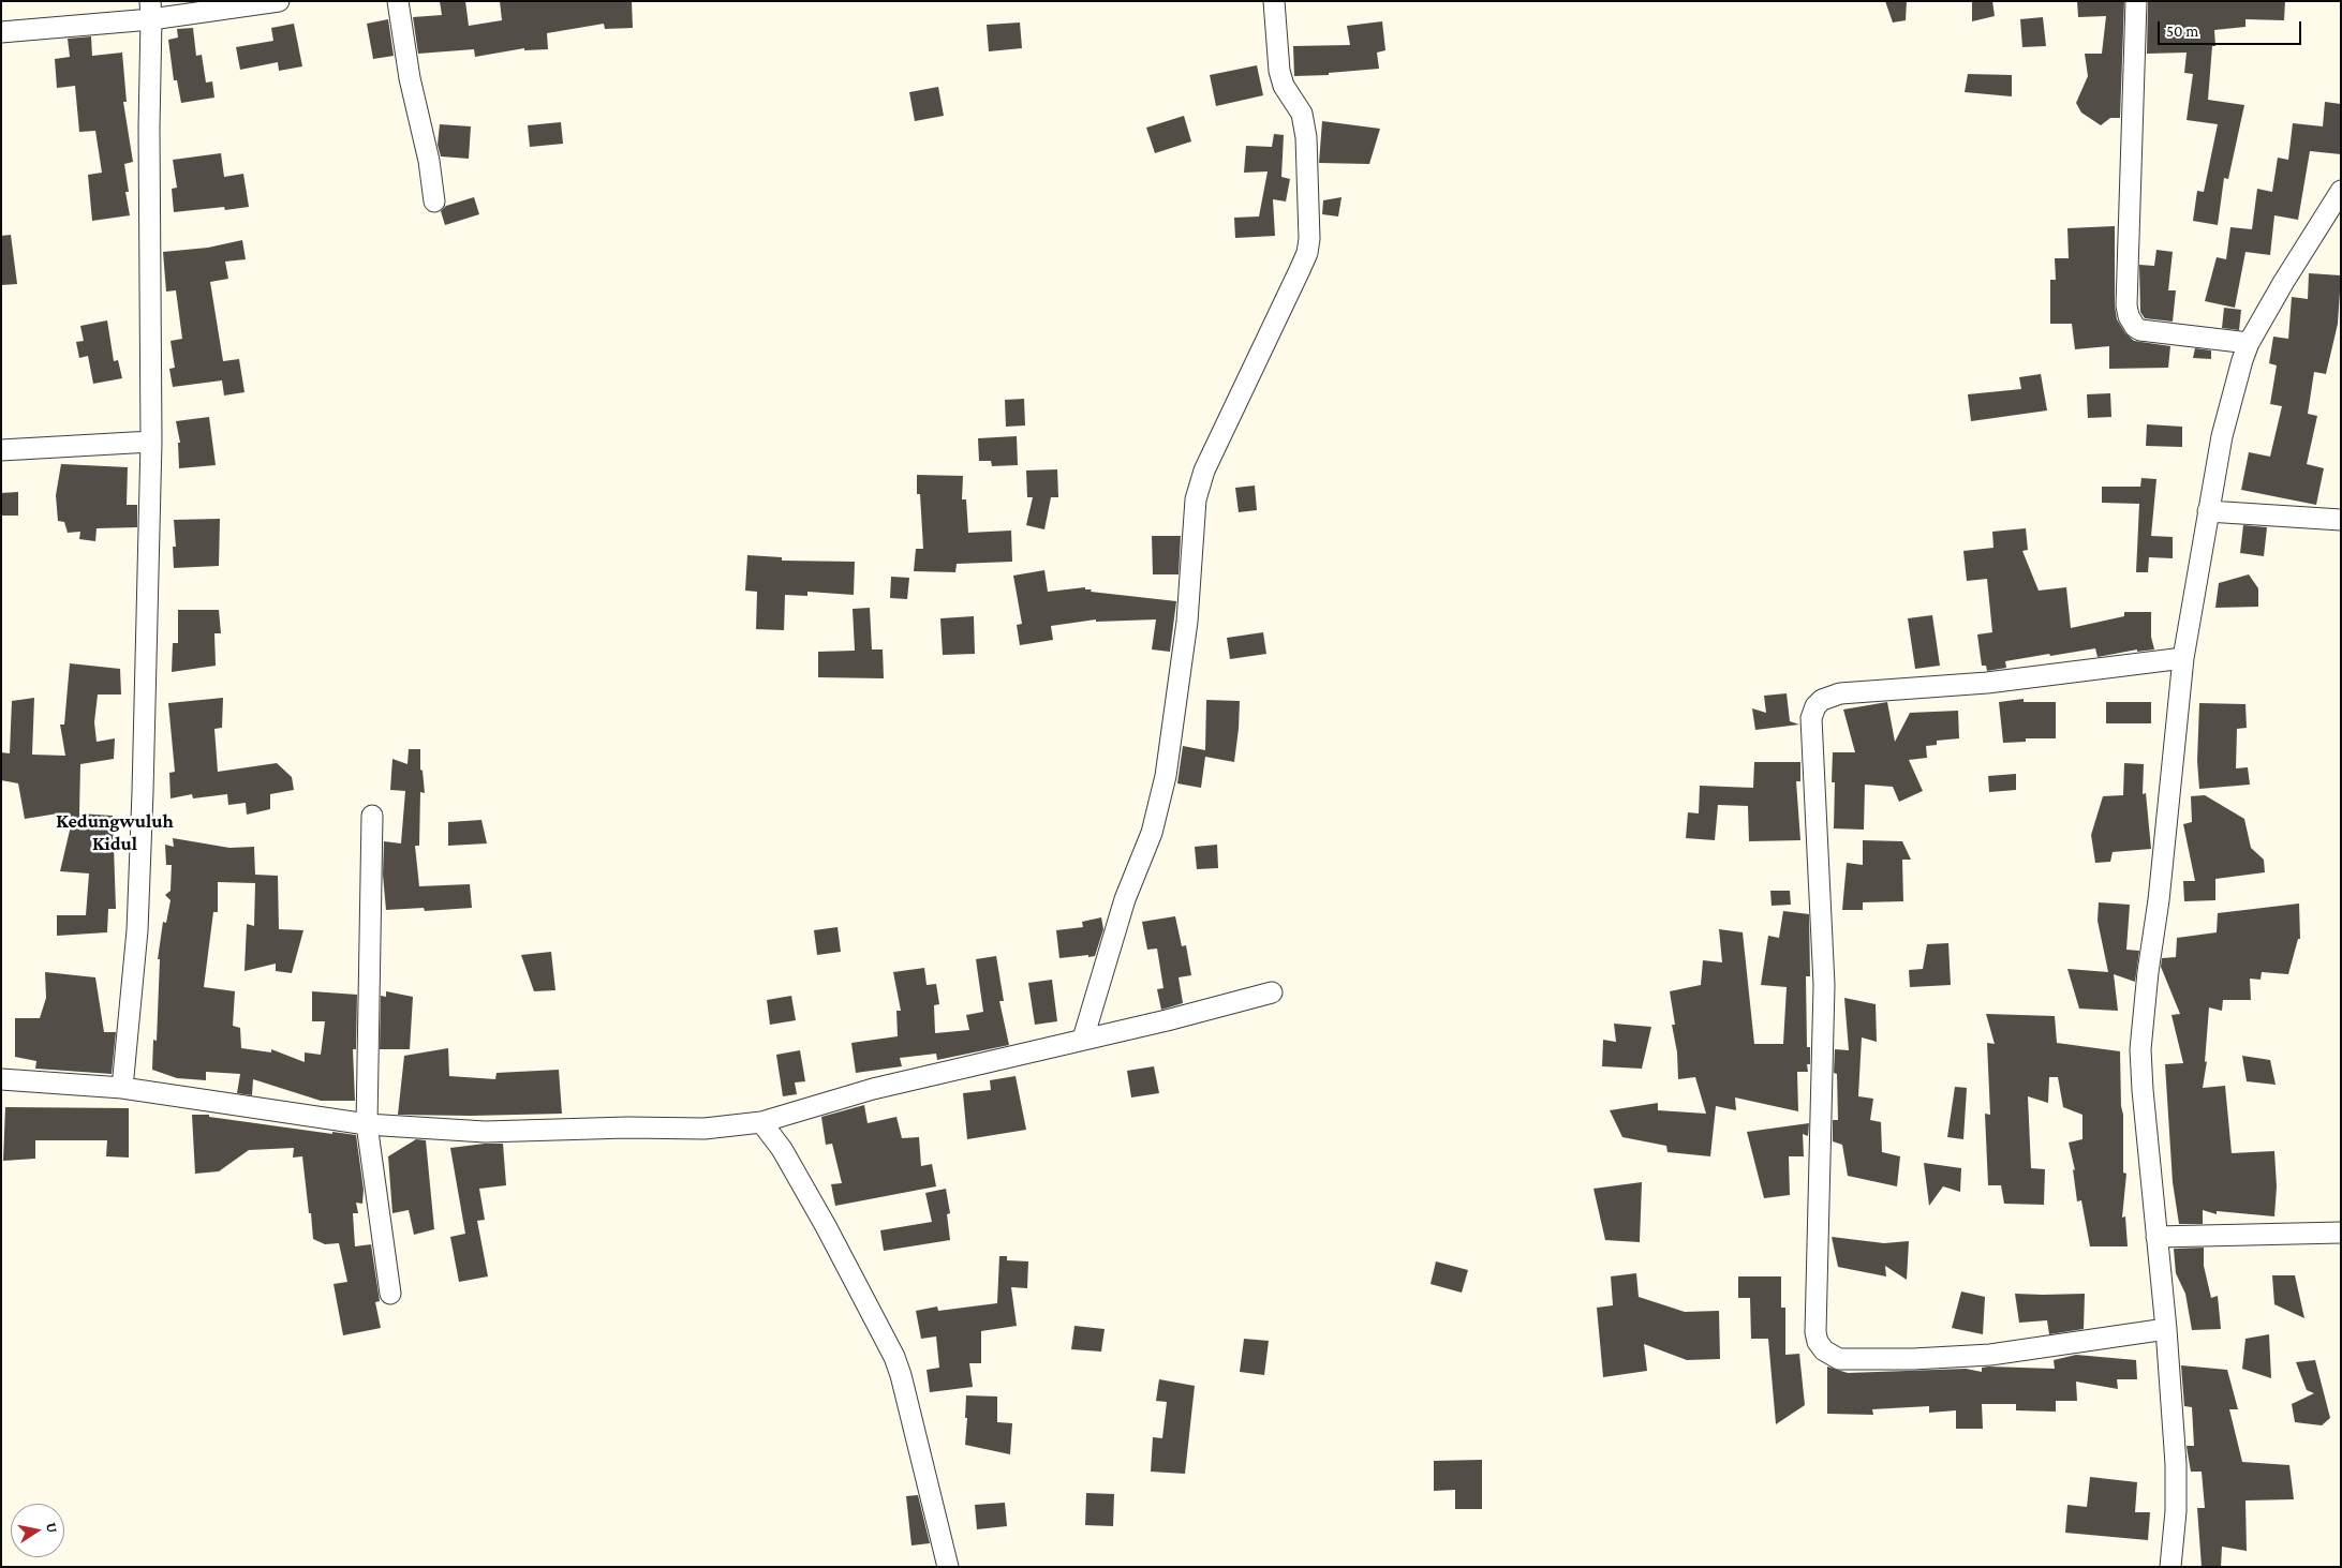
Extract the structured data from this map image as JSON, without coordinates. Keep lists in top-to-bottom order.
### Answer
{
  "districts": ["Kedungwuluh Kidul"],
  "scale_bar": "50 m",
  "north": "right"
}
